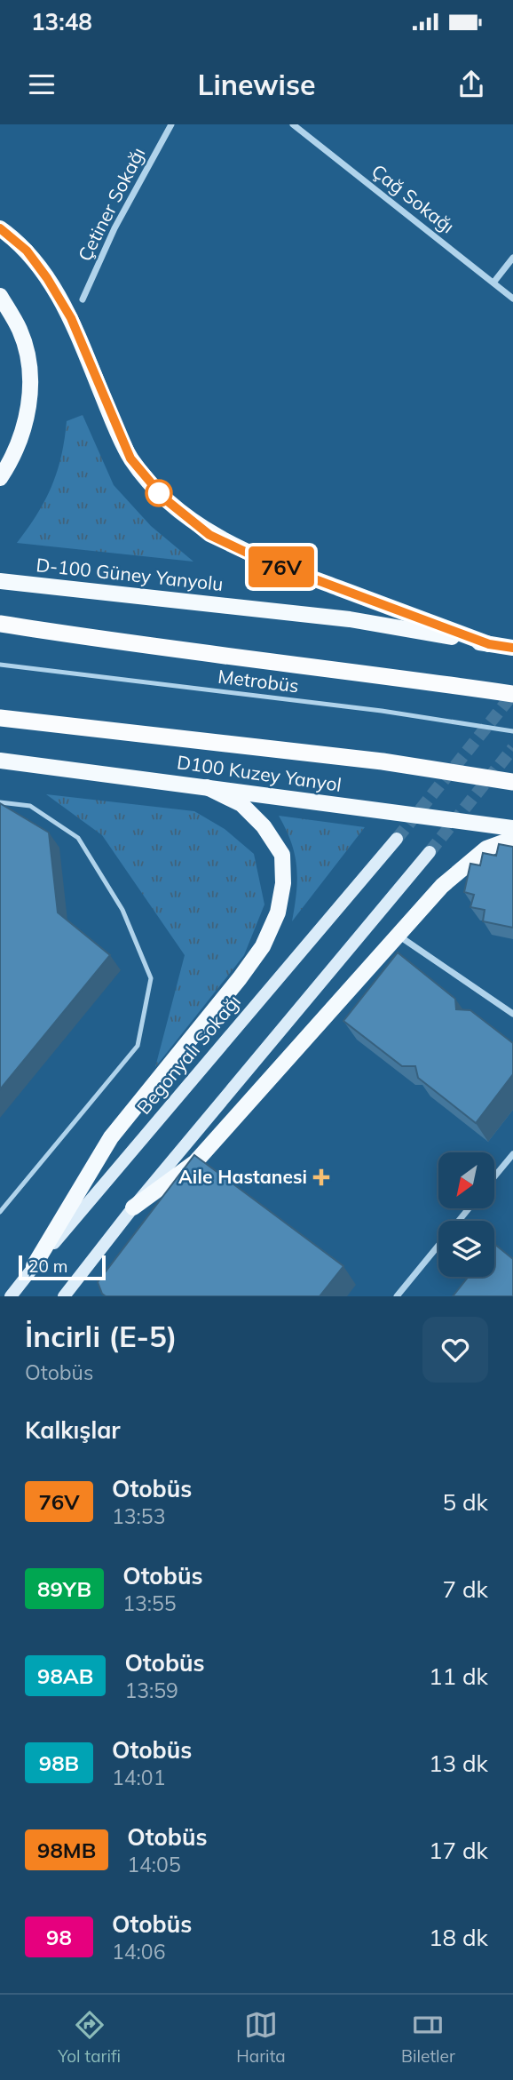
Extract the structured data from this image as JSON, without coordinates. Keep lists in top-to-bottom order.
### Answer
{
  "streets": {
    "main road": ["D-100 Güney Yanyolu", "D100 Kuzey Yanyol", "Begonyalı Sokağı"],
    "street": ["Çağ Sokağı", "Çetiner Sokağı"],
    "lane": ["Metrobüs"]
  },
  "places": {
    "health": ["Aile Hastanesi"]
  },
  "lines": ["bus line 76V"],
  "scale_bar": "20 m",
  "north": "bottom left",
  "page": {
    "status": "13:48",
    "header": "Linewise",
    "on_map": "76V",
    "scale": "20 m",
    "heading": [
      ["İncirli (E-5)", "Otobüs"],
      "Kalkışlar"
    ],
    "list": [
      {
        "mark": "76V",
        "name": "Otobüs",
        "note": "13:53",
        "value": "5 dk"
      },
      {
        "mark": "89YB",
        "name": "Otobüs",
        "note": "13:55",
        "value": "7 dk"
      },
      {
        "mark": "98AB",
        "name": "Otobüs",
        "note": "13:59",
        "value": "11 dk"
      },
      {
        "mark": "98B",
        "name": "Otobüs",
        "note": "14:01",
        "value": "13 dk"
      },
      {
        "mark": "98MB",
        "name": "Otobüs",
        "note": "14:05",
        "value": "17 dk"
      },
      {
        "mark": "98",
        "name": "Otobüs",
        "note": "14:06",
        "value": "18 dk"
      }
    ],
    "tabs": ["Yol tarifi", "Harita", "Biletler"]
  }
}
